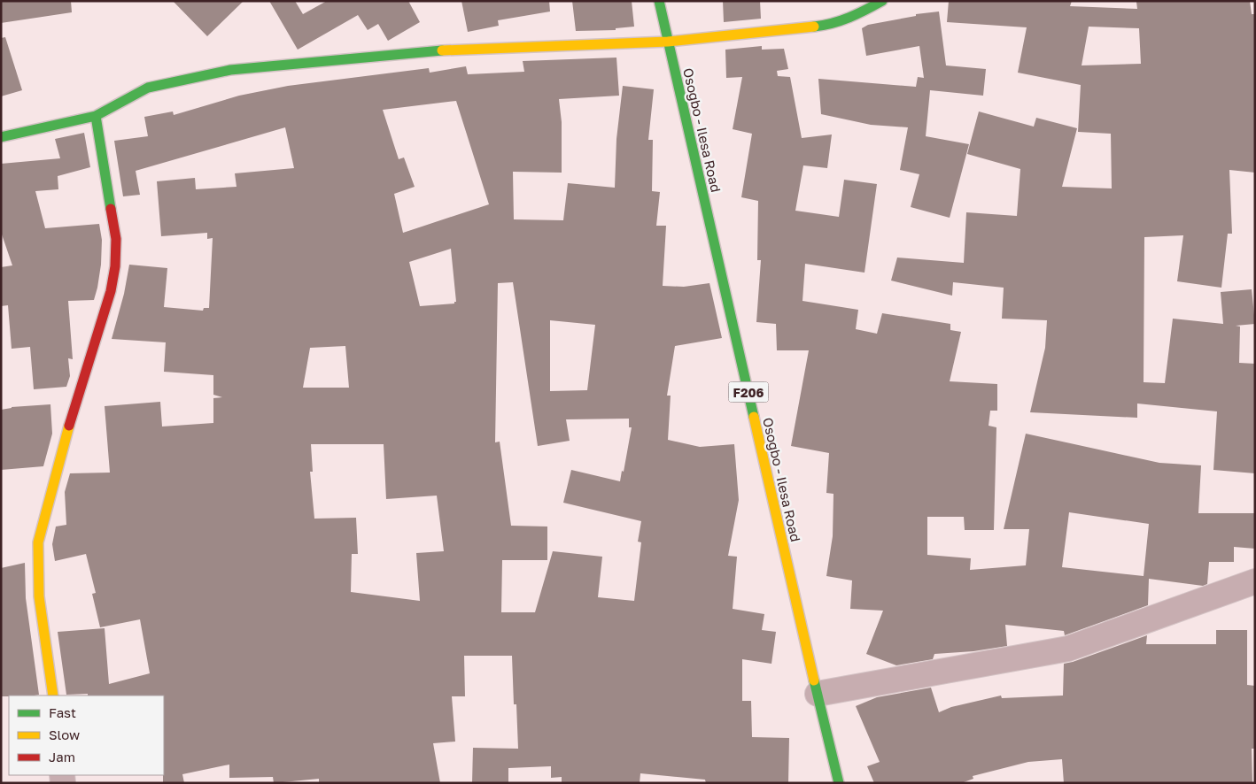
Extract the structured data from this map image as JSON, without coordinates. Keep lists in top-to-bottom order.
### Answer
{
  "streets": {
    "street": ["Osogbo - Ilesa Road", "F206"]
  },
  "legend": ["Fast", "Slow", "Jam"]
}
